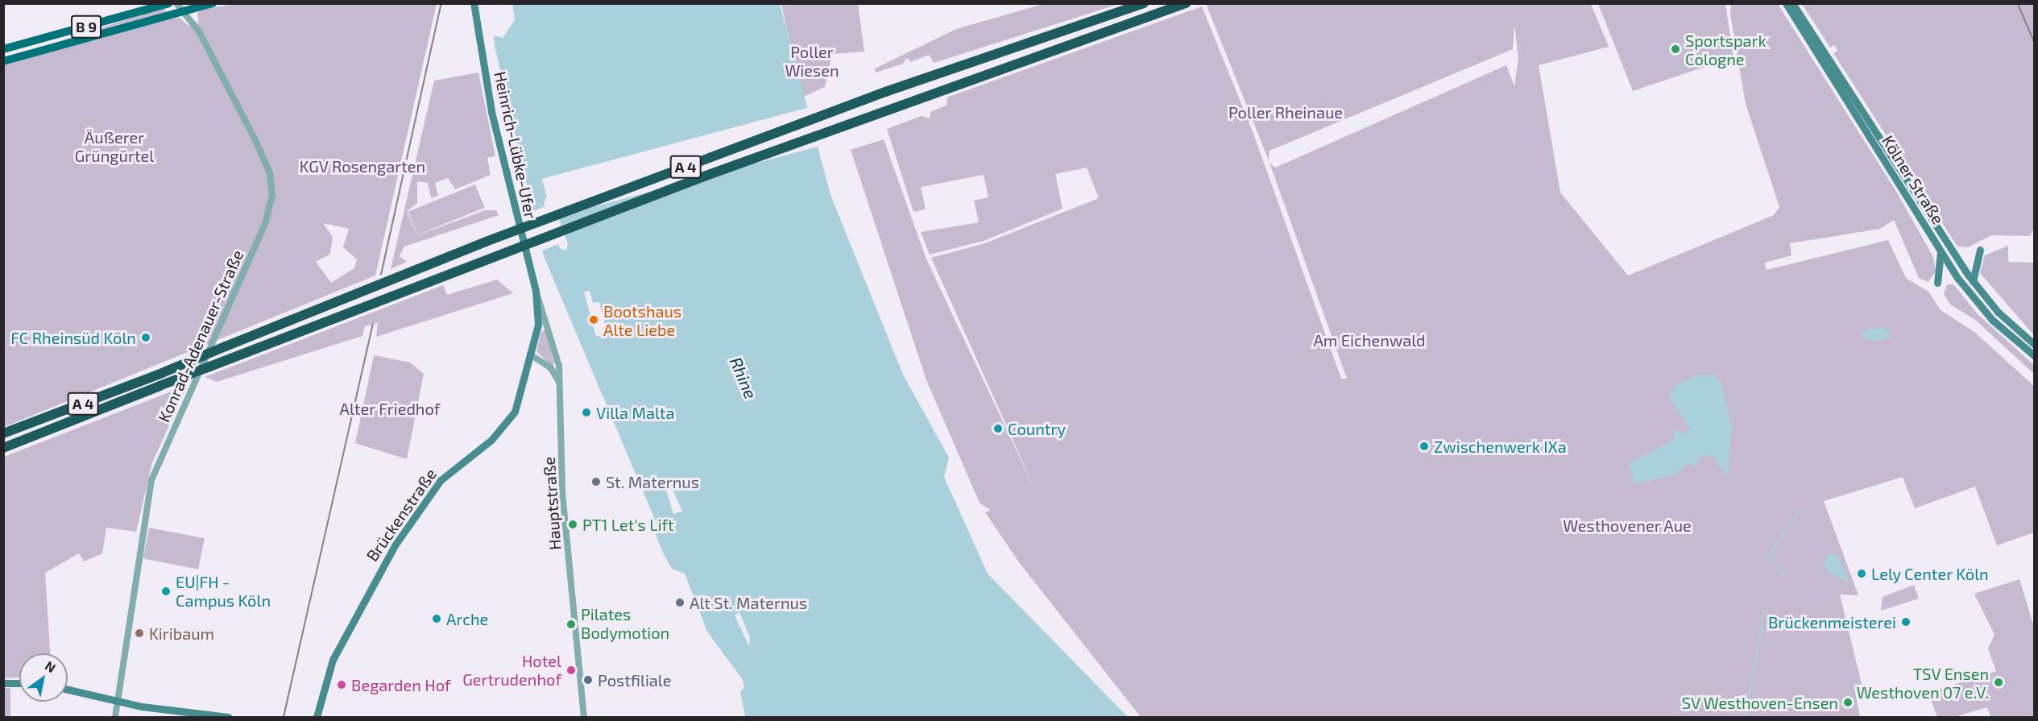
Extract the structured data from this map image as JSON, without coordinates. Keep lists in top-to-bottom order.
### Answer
{
  "streets": {
    "highway": ["A 4"],
    "main road": [
      "B 9",
      "Heinrich-Lübke-Ufer",
      "Kölner Straße",
      "Brückenstraße"
    ],
    "street": ["Konrad-Adenauer-Straße", "Hauptstraße"]
  },
  "crossings": [
    ["B 9", "Konrad-Adenauer-Straße"],
    ["Heinrich-Lübke-Ufer", "Hauptstraße"],
    ["Heinrich-Lübke-Ufer", "Brückenstraße"],
    ["Hauptstraße", "Brückenstraße"]
  ],
  "water": ["Rhine"],
  "parks": [
    "Poller Wiesen",
    "Poller Rheinaue",
    "Äußerer Grüngürtel",
    "KGV Rosengarten",
    "Am Eichenwald",
    "Alter Friedhof",
    "Westhovener Aue"
  ],
  "places": [
    "Sportspark Cologne",
    "Bootshaus Alte Liebe",
    "FC Rheinsüd Köln",
    "Villa Malta",
    "Country",
    "Zwischenwerk IXa",
    "St. Maternus",
    "PT1 Let's Lift",
    "Lely Center Köln",
    "EU|FH - Campus Köln",
    "Alt St. Maternus",
    "Arche",
    "Brückenmeisterei",
    "Pilates Bodymotion",
    "Kiribaum",
    "Hotel Gertrudenhof",
    "Postfiliale",
    "TSV Ensen Westhoven 07 e.V.",
    "Begarden Hof",
    "SV Westhoven-Ensen"
  ],
  "north": "top right"
}
